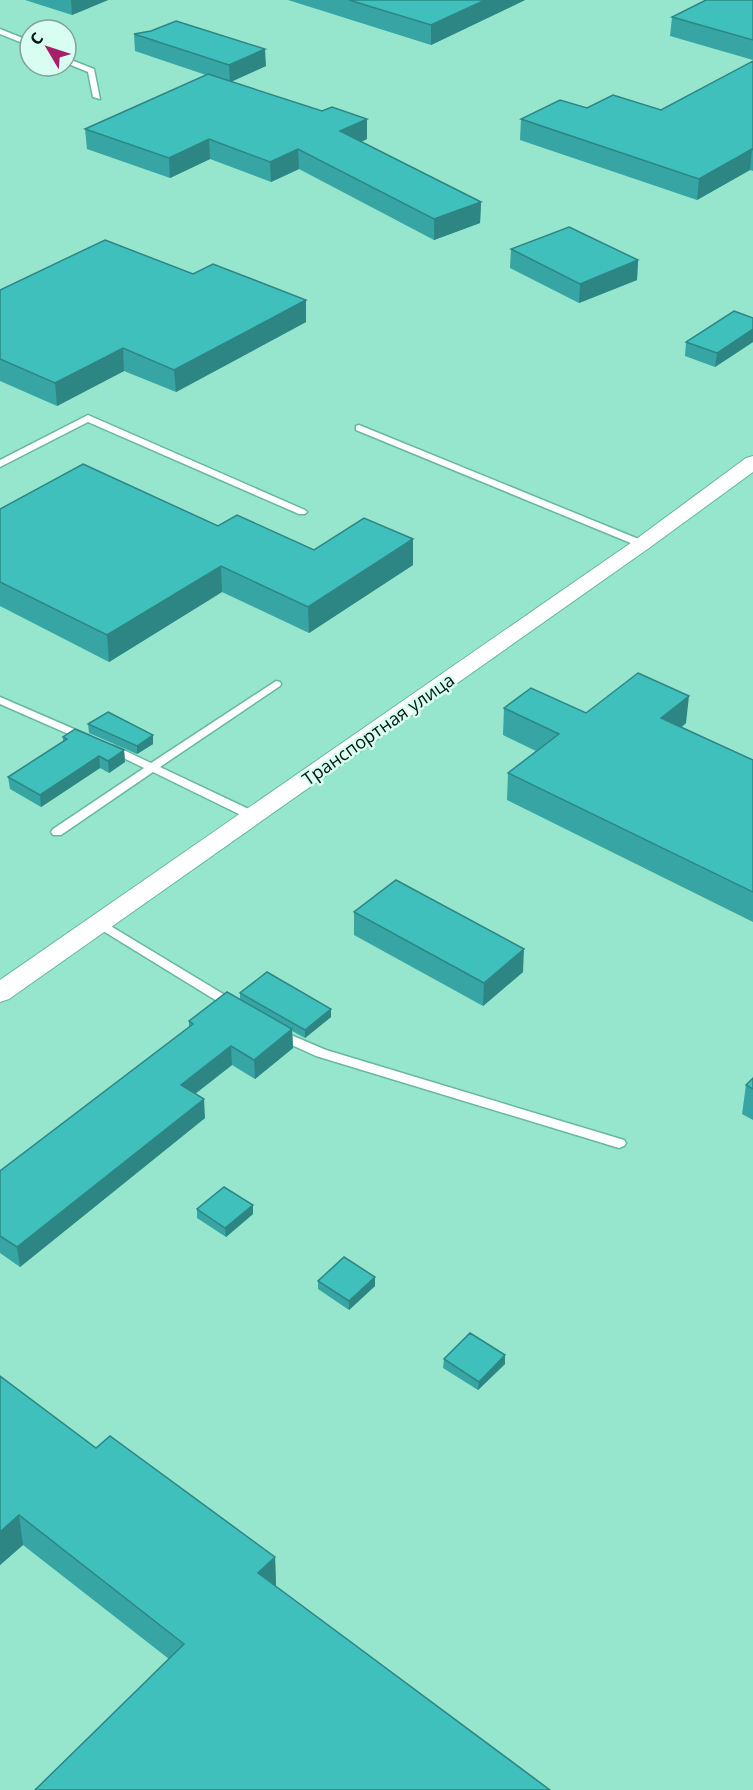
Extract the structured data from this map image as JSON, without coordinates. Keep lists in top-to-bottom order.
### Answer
{
  "streets": {
    "street": ["Транспортная улица"]
  },
  "north": "top left"
}
